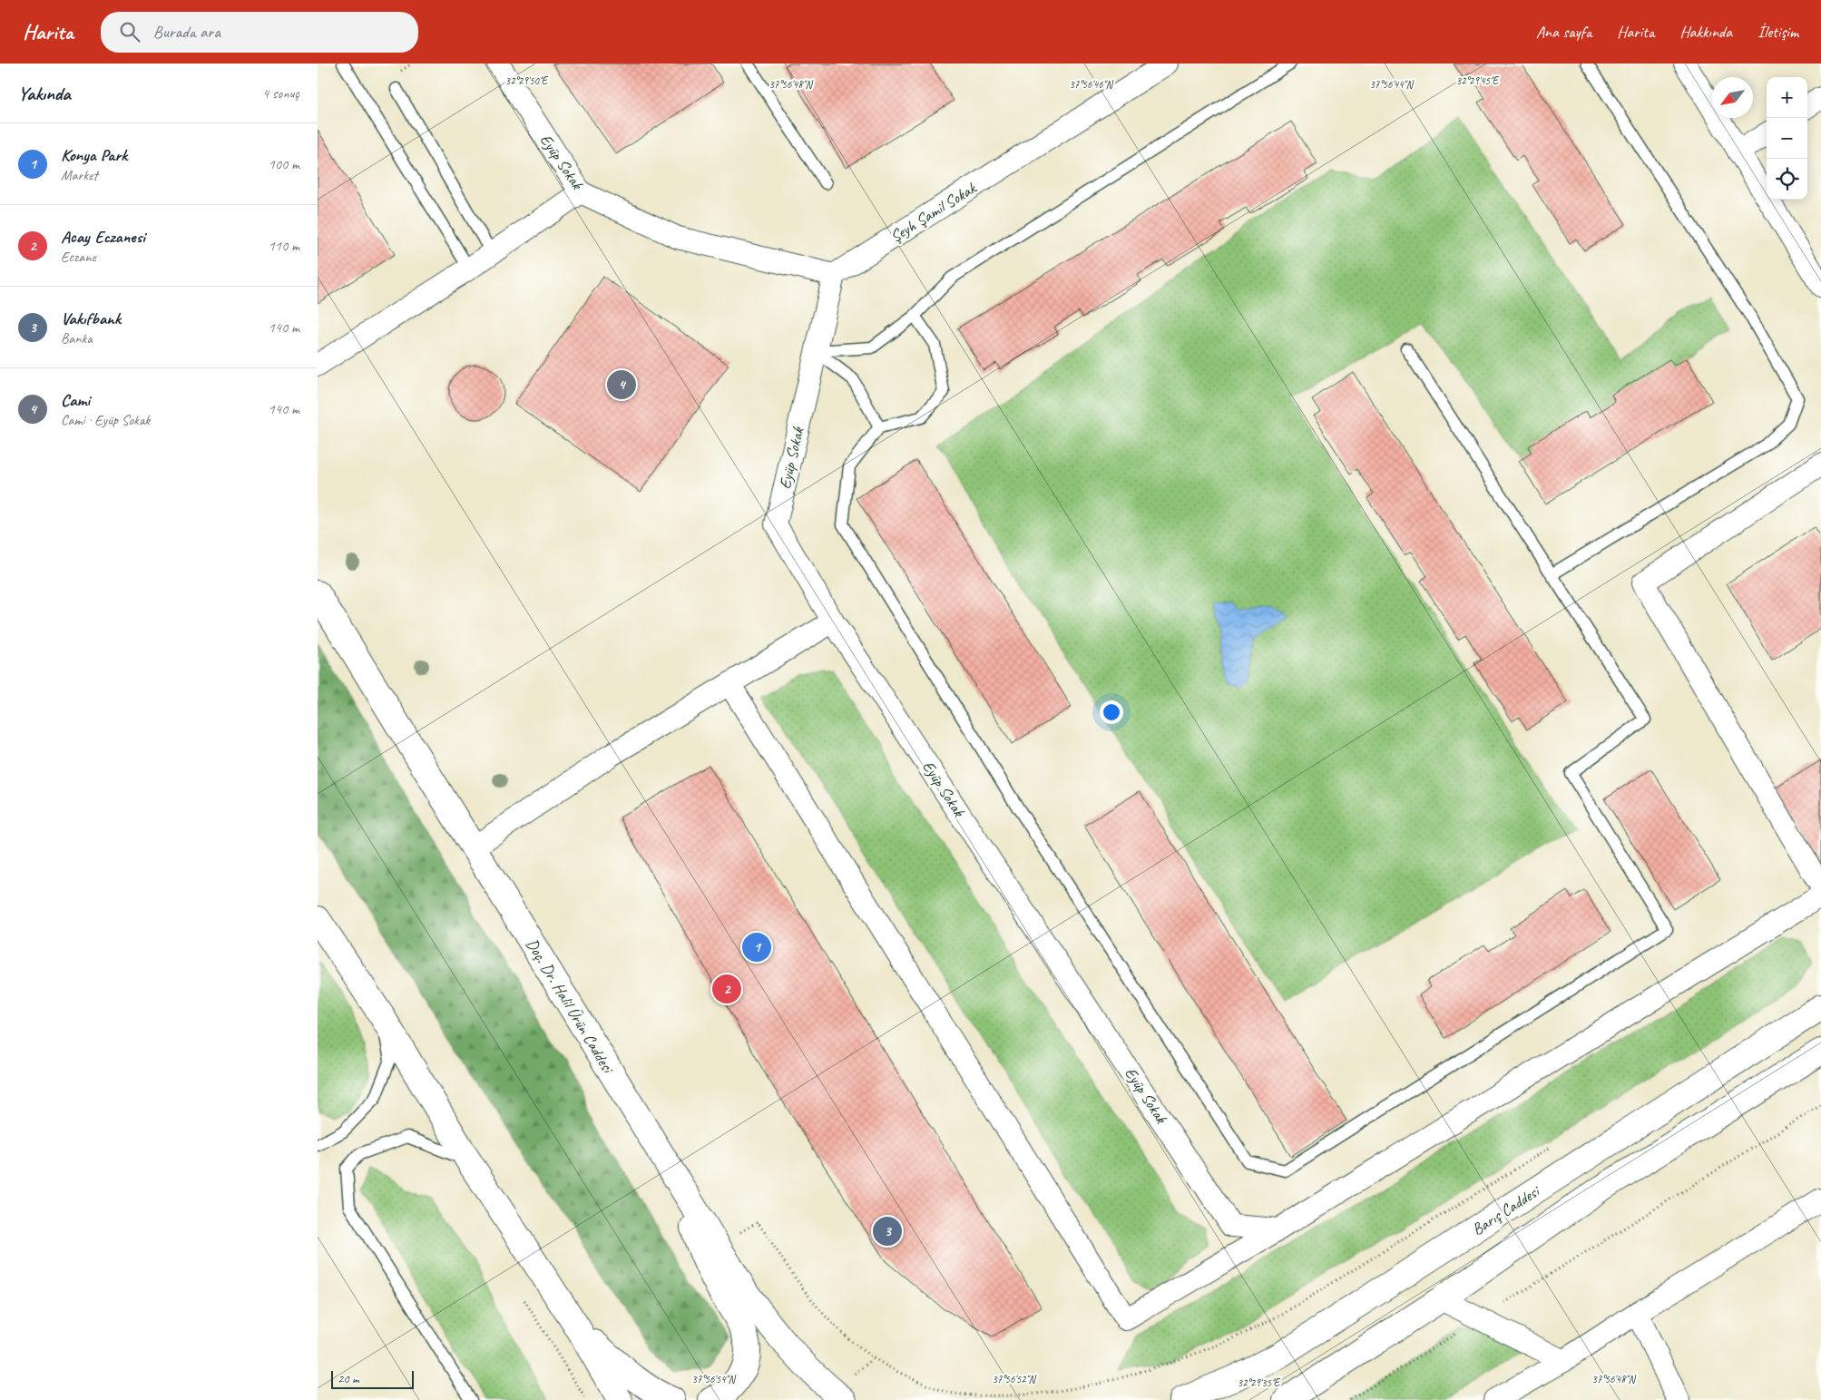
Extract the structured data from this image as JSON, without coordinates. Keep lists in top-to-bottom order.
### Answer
{
  "streets": {
    "main road": ["Doç. Dr. Halil Ürün Caddesi", "Barış Caddesi"],
    "street": ["Eyüp Sokak", "Şeyh Şamil Sokak"]
  },
  "crossings": [
    ["Eyüp Sokak", "Şeyh Şamil Sokak"]
  ],
  "scale_bar": "20 m",
  "north": "bottom left",
  "page": {
    "header": "Harita",
    "search": "Burada ara",
    "nav": [
      "Ana sayfa",
      "Harita",
      "Hakkında",
      "İletişim"
    ],
    "heading": ["Yakında", "4 sonuç"],
    "map_buttons": ["+", "−"],
    "list": [
      {
        "mark": "1",
        "name": "Konya Park",
        "note": "Market",
        "value": "100 m"
      },
      {
        "mark": "2",
        "name": "Acay Eczanesi",
        "note": "Eczane",
        "value": "110 m"
      },
      {
        "mark": "3",
        "name": "Vakıfbank",
        "note": "Banka",
        "value": "140 m"
      },
      {
        "mark": "4",
        "name": "Cami",
        "note": "Cami · Eyüp Sokak",
        "value": "140 m"
      }
    ],
    "pins": [
      "4",
      "1",
      "2",
      "3"
    ],
    "scale": "20 m"
  },
  "coordinates": [
    "32°29'50\"E",
    "32°29'45\"E",
    "37°56'48\"N",
    "37°56'44\"N",
    "37°56'46\"N",
    "37°56'54\"N",
    "37°56'52\"N",
    "32°29'35\"E"
  ]
}
